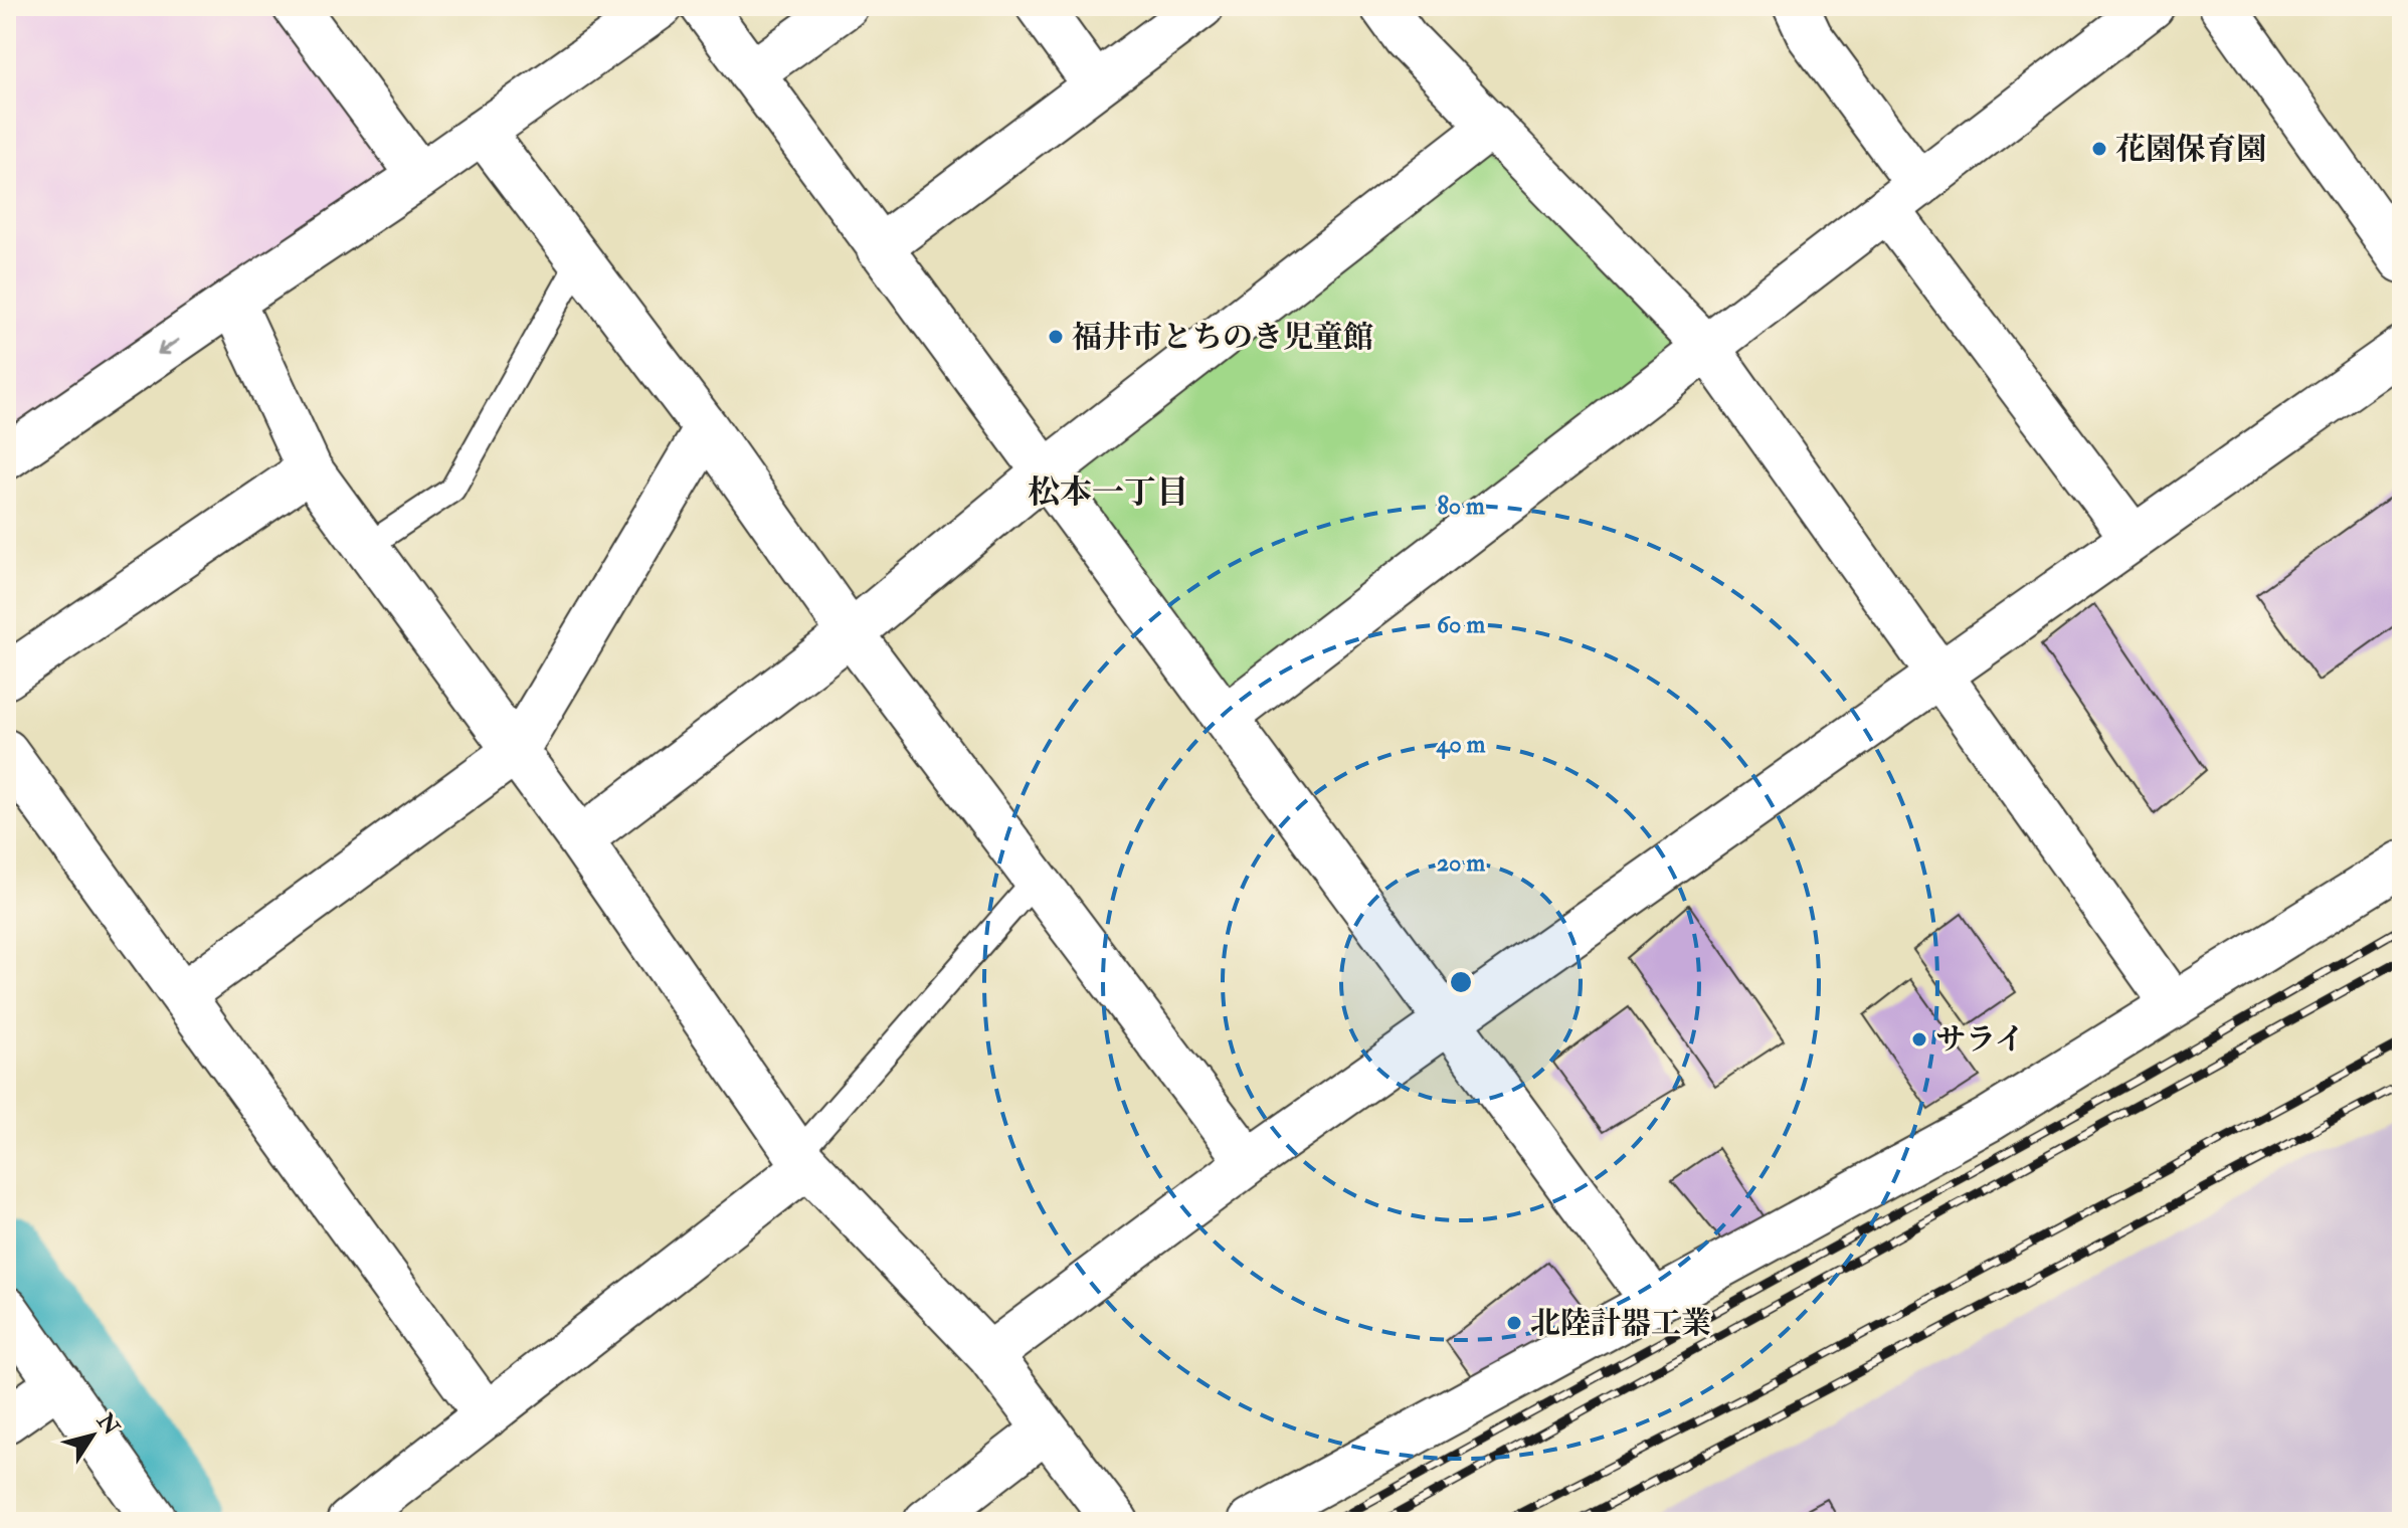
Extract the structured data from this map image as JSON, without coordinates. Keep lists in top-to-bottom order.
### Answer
{
  "districts": ["松本一丁目"],
  "places": [
    "花園保育園",
    "福井市とちのき児童館",
    "サライ",
    "北陸計器工業"
  ],
  "north": "top right",
  "rings": [
    "80 m",
    "60 m",
    "40 m",
    "20 m"
  ]
}
